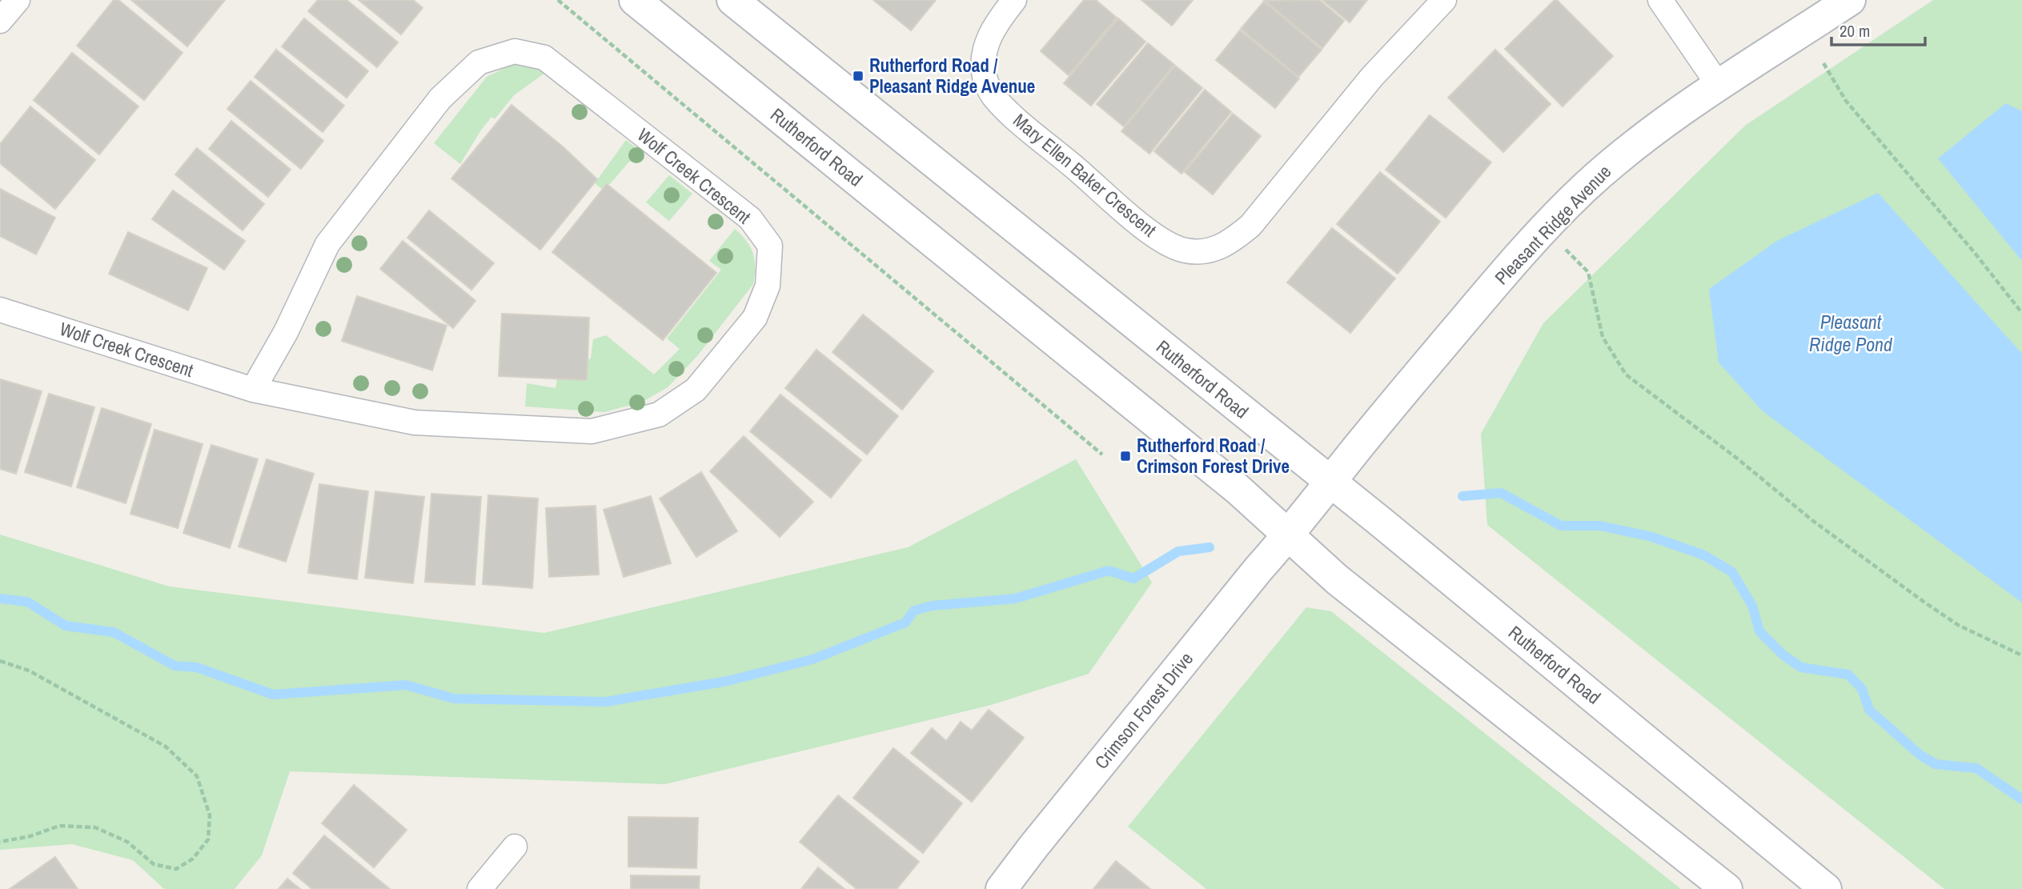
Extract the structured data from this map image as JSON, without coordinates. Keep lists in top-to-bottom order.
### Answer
{
  "streets": {
    "main road": ["Rutherford Road", "Pleasant Ridge Avenue", "Crimson Forest Drive"],
    "street": ["Mary Ellen Baker Crescent", "Wolf Creek Crescent"]
  },
  "crossings": [
    ["Rutherford Road", "Pleasant Ridge Avenue"],
    ["Rutherford Road", "Crimson Forest Drive"],
    ["Pleasant Ridge Avenue", "Crimson Forest Drive"]
  ],
  "water": ["Pleasant Ridge Pond"],
  "places": {
    "transit": ["Rutherford Road / Pleasant Ridge Avenue", "Rutherford Road / Crimson Forest Drive"]
  },
  "scale_bar": "20 m"
}
